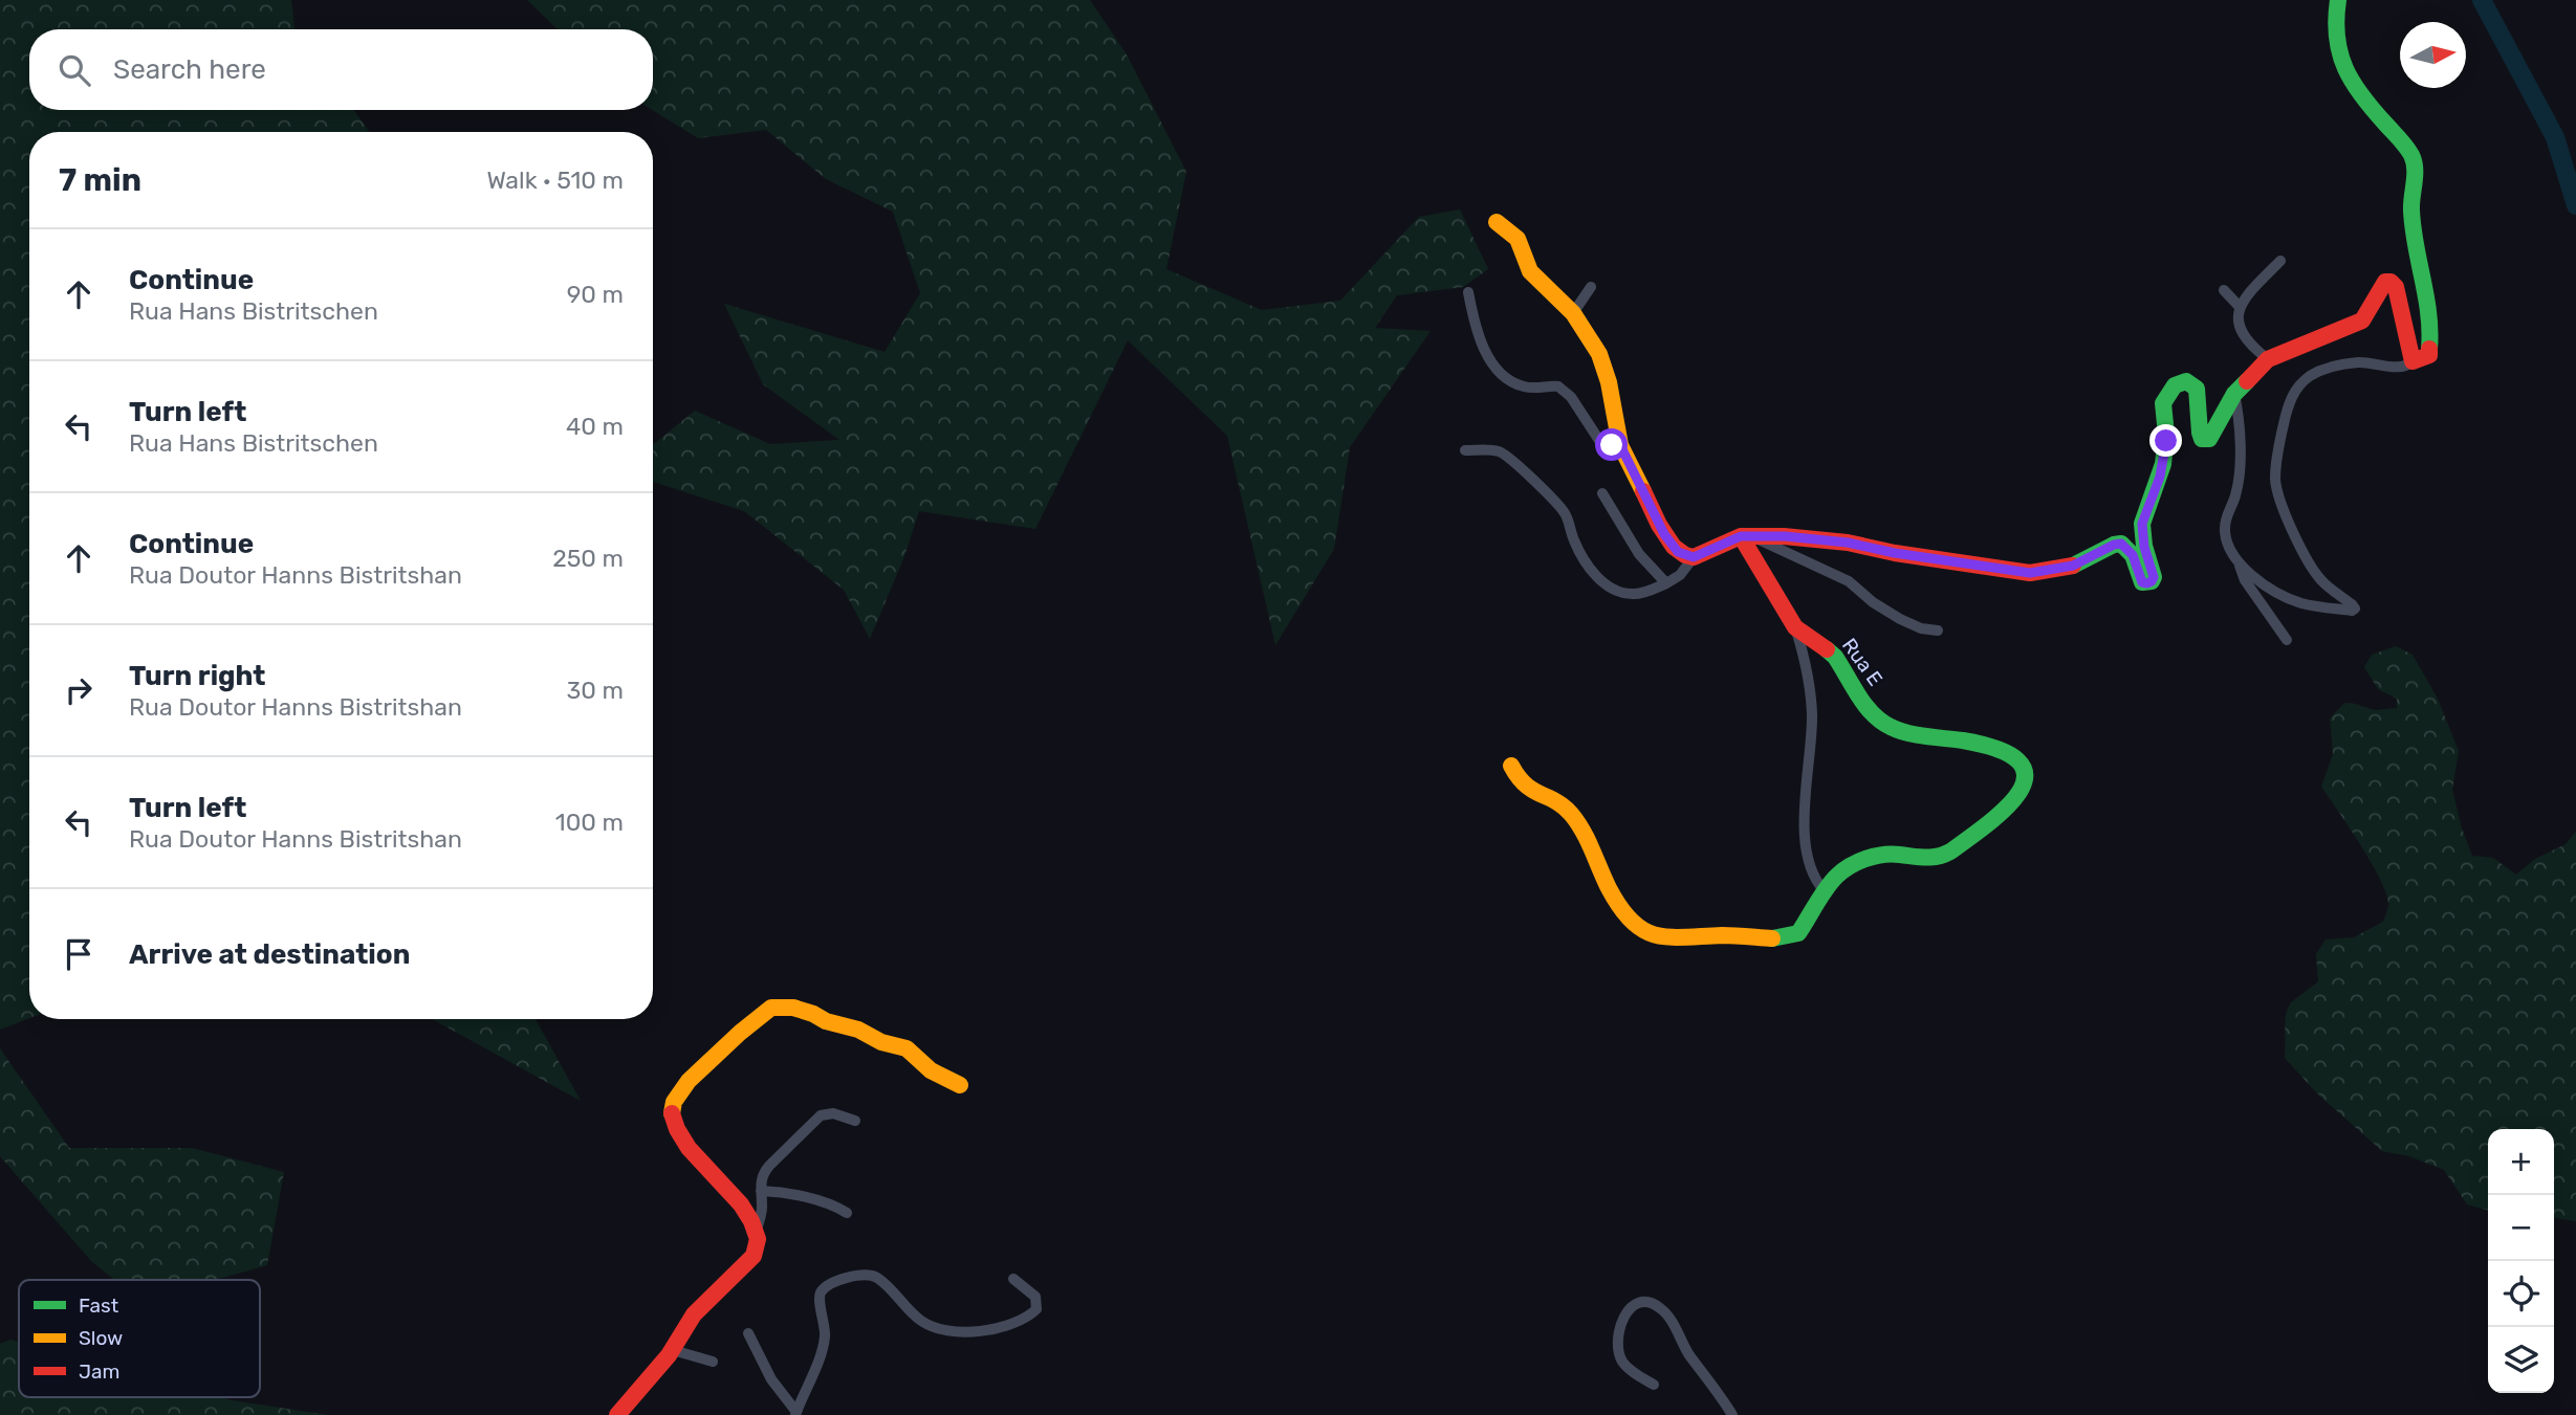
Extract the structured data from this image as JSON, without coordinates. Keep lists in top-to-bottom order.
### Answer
{
  "streets": {
    "street": ["Rua E"]
  },
  "legend": ["Fast", "Slow", "Jam"],
  "north": "right",
  "page": {
    "search": "Search here",
    "heading": ["7 min", "Walk · 510 m"],
    "list": [
      ["Continue", "Rua Hans Bistritschen", "90 m"],
      ["Turn left", "Rua Hans Bistritschen", "40 m"],
      ["Continue", "Rua Doutor Hanns Bistritshan", "250 m"],
      ["Turn right", "Rua Doutor Hanns Bistritshan", "30 m"],
      ["Turn left", "Rua Doutor Hanns Bistritshan", "100 m"],
      "Arrive at destination"
    ],
    "map_buttons": ["+", "−"]
  }
}
